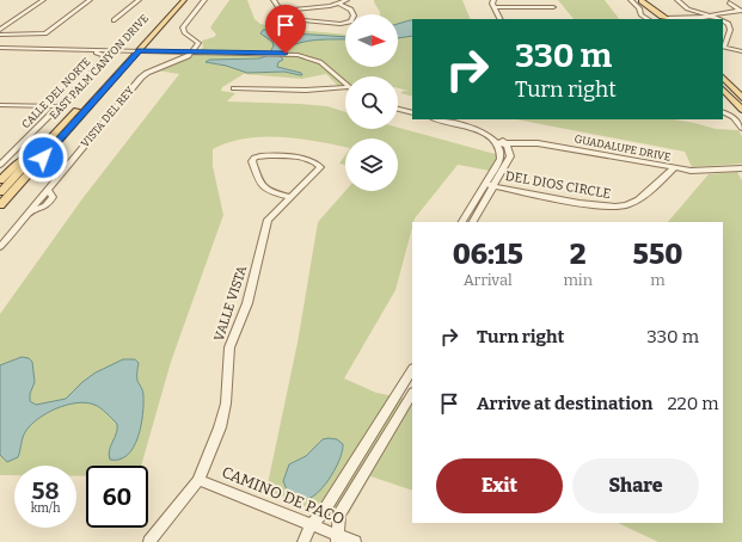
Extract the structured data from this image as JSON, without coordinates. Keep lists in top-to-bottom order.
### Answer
{
  "streets": {
    "main road": ["EAST PALM CANYON DRIVE"],
    "street": [
      "CALLE DEL NORTE",
      "VISTA DEL REY",
      "GUADALUPE DRIVE",
      "DEL DIOS CIRCLE",
      "VALLE VISTA",
      "CAMINO DE PACO"
    ]
  },
  "crossings": [
    ["GUADALUPE DRIVE", "DEL DIOS CIRCLE"],
    ["VALLE VISTA", "CAMINO DE PACO"]
  ],
  "north": "right",
  "page": {
    "turn": ["330 m", "Turn right"],
    "eta": [
      "06:15",
      "Arrival",
      "2",
      "min",
      "550",
      "m"
    ],
    "list": [
      {
        "name": "Turn right",
        "value": "330 m"
      },
      {
        "name": "Arrive at destination",
        "value": "220 m"
      }
    ],
    "buttons": ["Exit", "Share"],
    "speed": "58 km/h",
    "limit": "60"
  }
}
